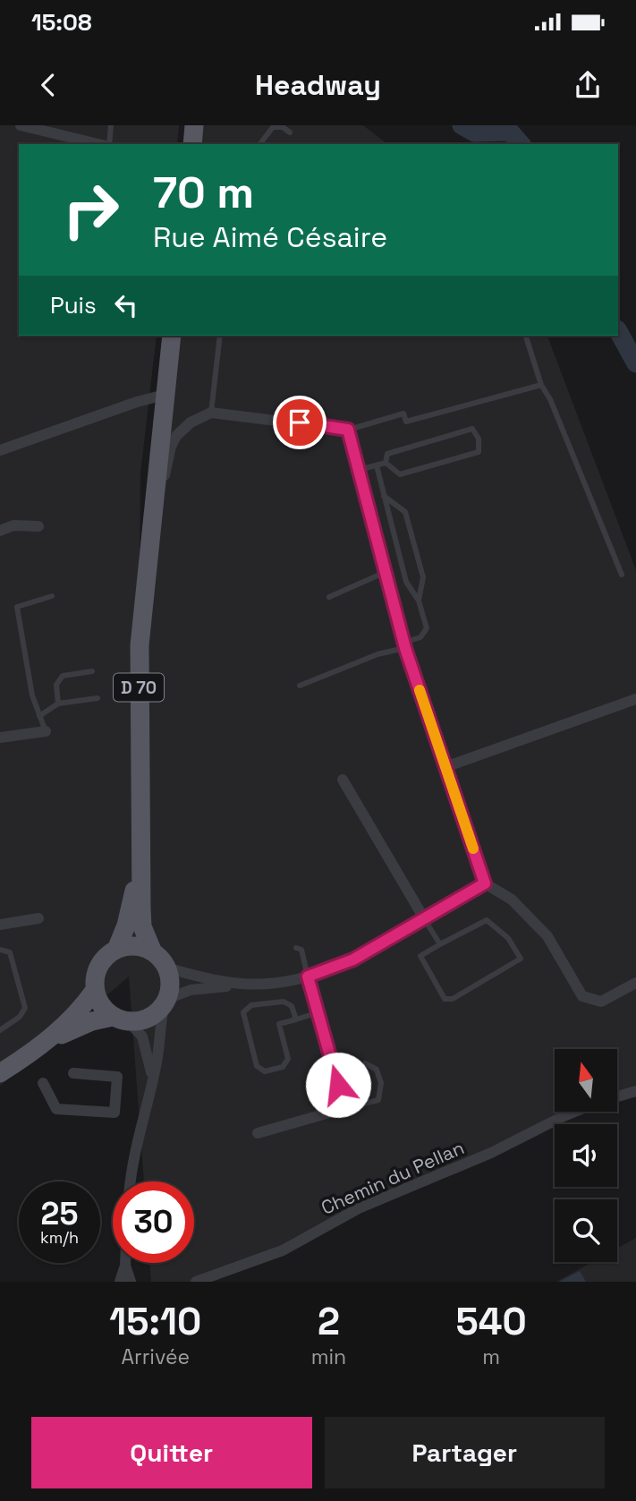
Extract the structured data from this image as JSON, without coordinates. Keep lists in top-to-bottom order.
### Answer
{
  "streets": {
    "main road": ["D 70"],
    "street": ["Chemin du Pellan"]
  },
  "north": "top",
  "page": {
    "status": "15:08",
    "header": "Headway",
    "turn": ["70 m", "Rue Aimé Césaire"],
    "then": "Puis",
    "speed": "25 km/h",
    "limit": "30",
    "eta": [
      "15:10",
      "Arrivée",
      "2",
      "min",
      "540",
      "m"
    ],
    "buttons": ["Quitter", "Partager"]
  }
}
